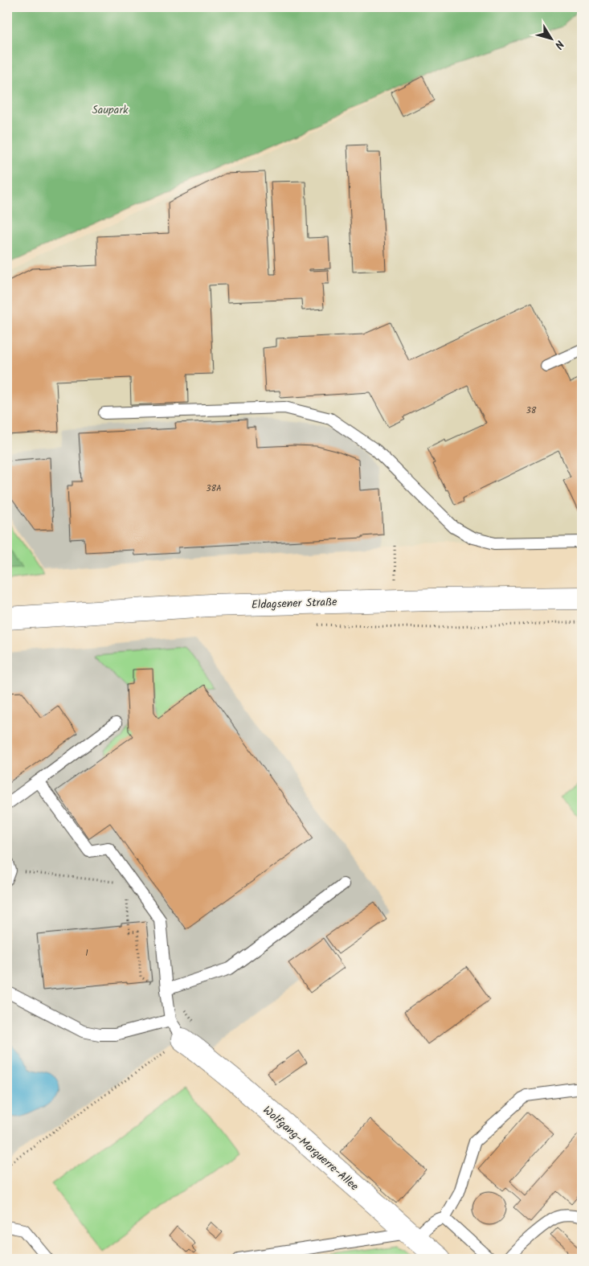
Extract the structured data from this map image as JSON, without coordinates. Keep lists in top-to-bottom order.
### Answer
{
  "streets": {
    "main road": ["Eldagsener Straße", "Wolfgang-Marguerre-Allee"]
  },
  "parks": ["Saupark"],
  "house_numbers": ["38", "38A", "1"],
  "north": "bottom right"
}
